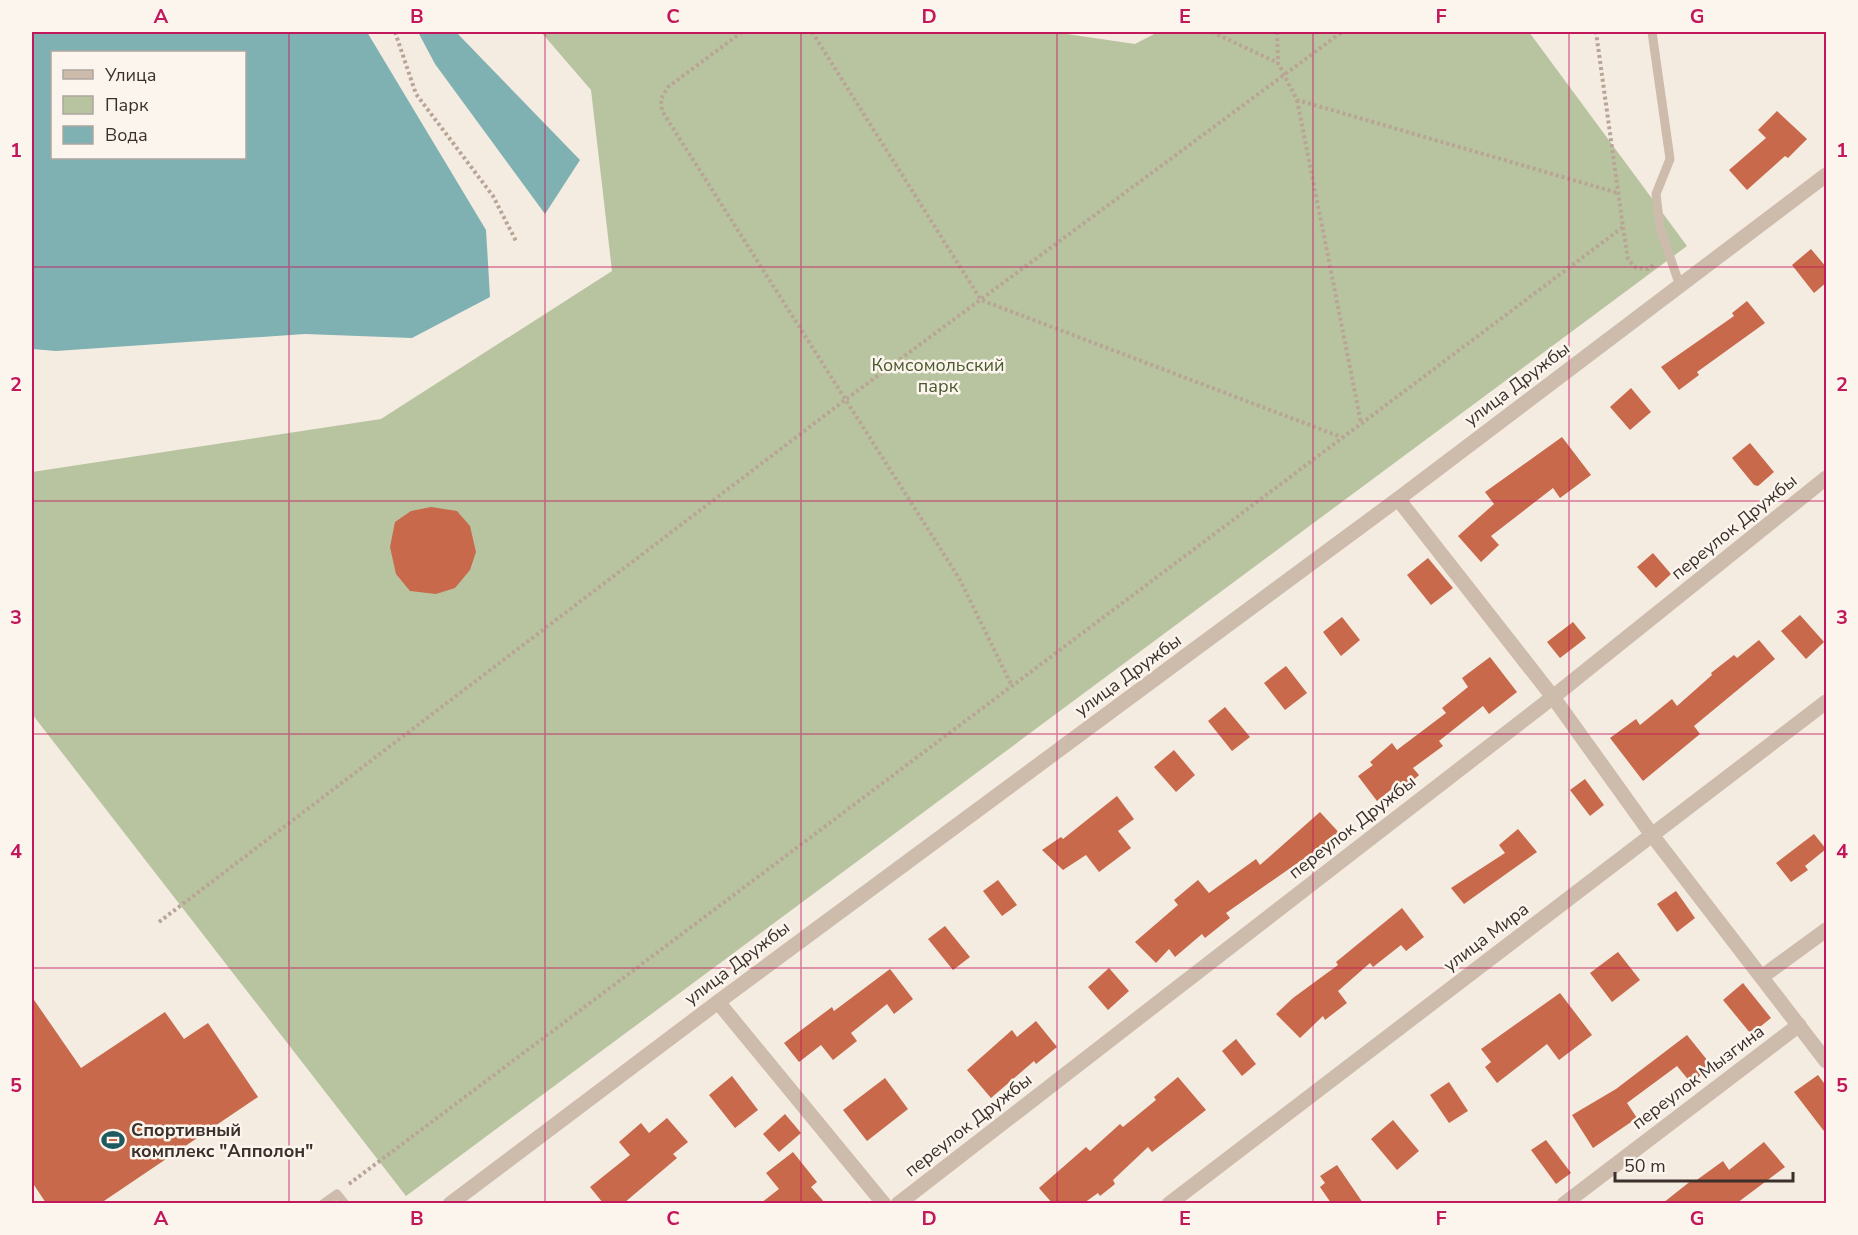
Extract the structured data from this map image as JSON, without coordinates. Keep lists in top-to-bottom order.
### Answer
{
  "streets": {
    "street": [
      "улица Дружбы",
      "переулок Дружбы",
      "улица Мира",
      "переулок Мызгина"
    ]
  },
  "parks": ["Комсомольский парк"],
  "places": {
    "sports": ["Спортивный комплекс \"Апполон\""]
  },
  "legend": ["Улица", "Парк", "Вода"],
  "scale_bar": "50 m",
  "grid": {
    "columns": [
      "A",
      "B",
      "C",
      "D",
      "E",
      "F",
      "G"
    ],
    "rows": [
      "1",
      "2",
      "3",
      "4",
      "5"
    ]
  }
}
